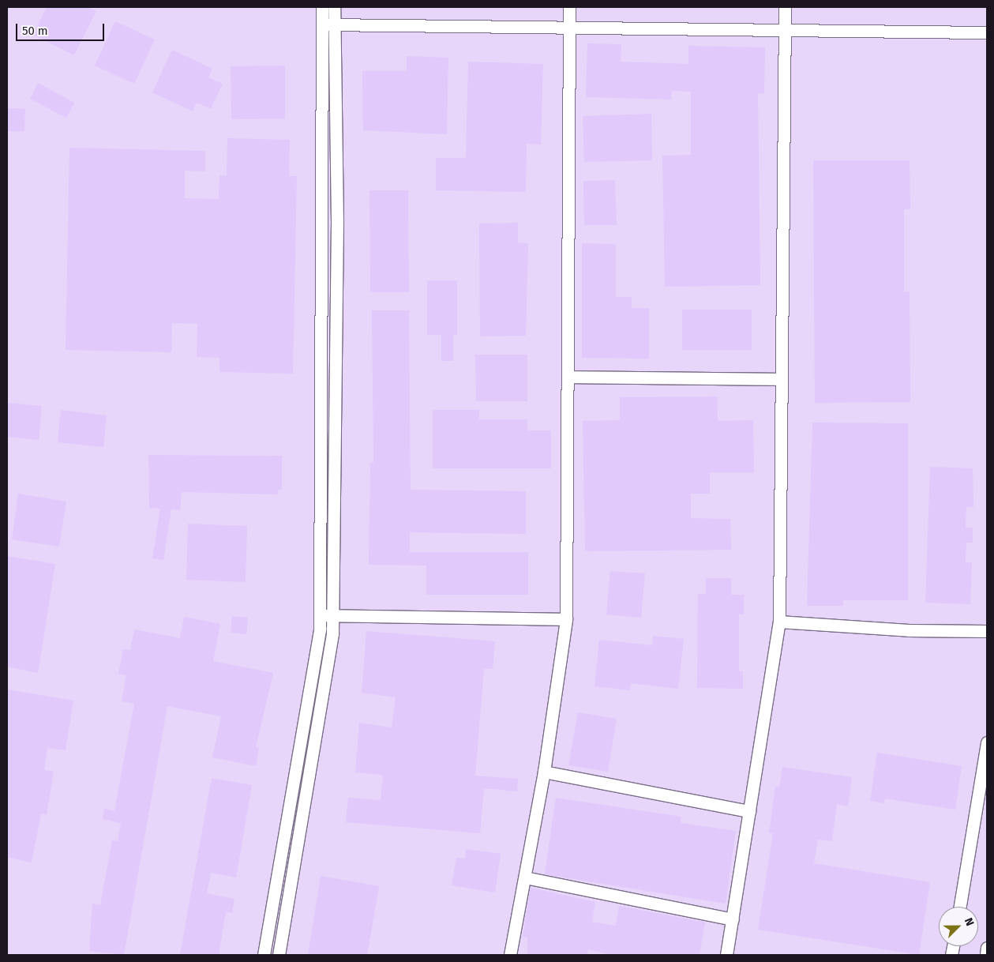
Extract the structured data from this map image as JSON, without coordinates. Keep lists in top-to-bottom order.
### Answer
{
  "scale_bar": "50 m",
  "north": "top right"
}
